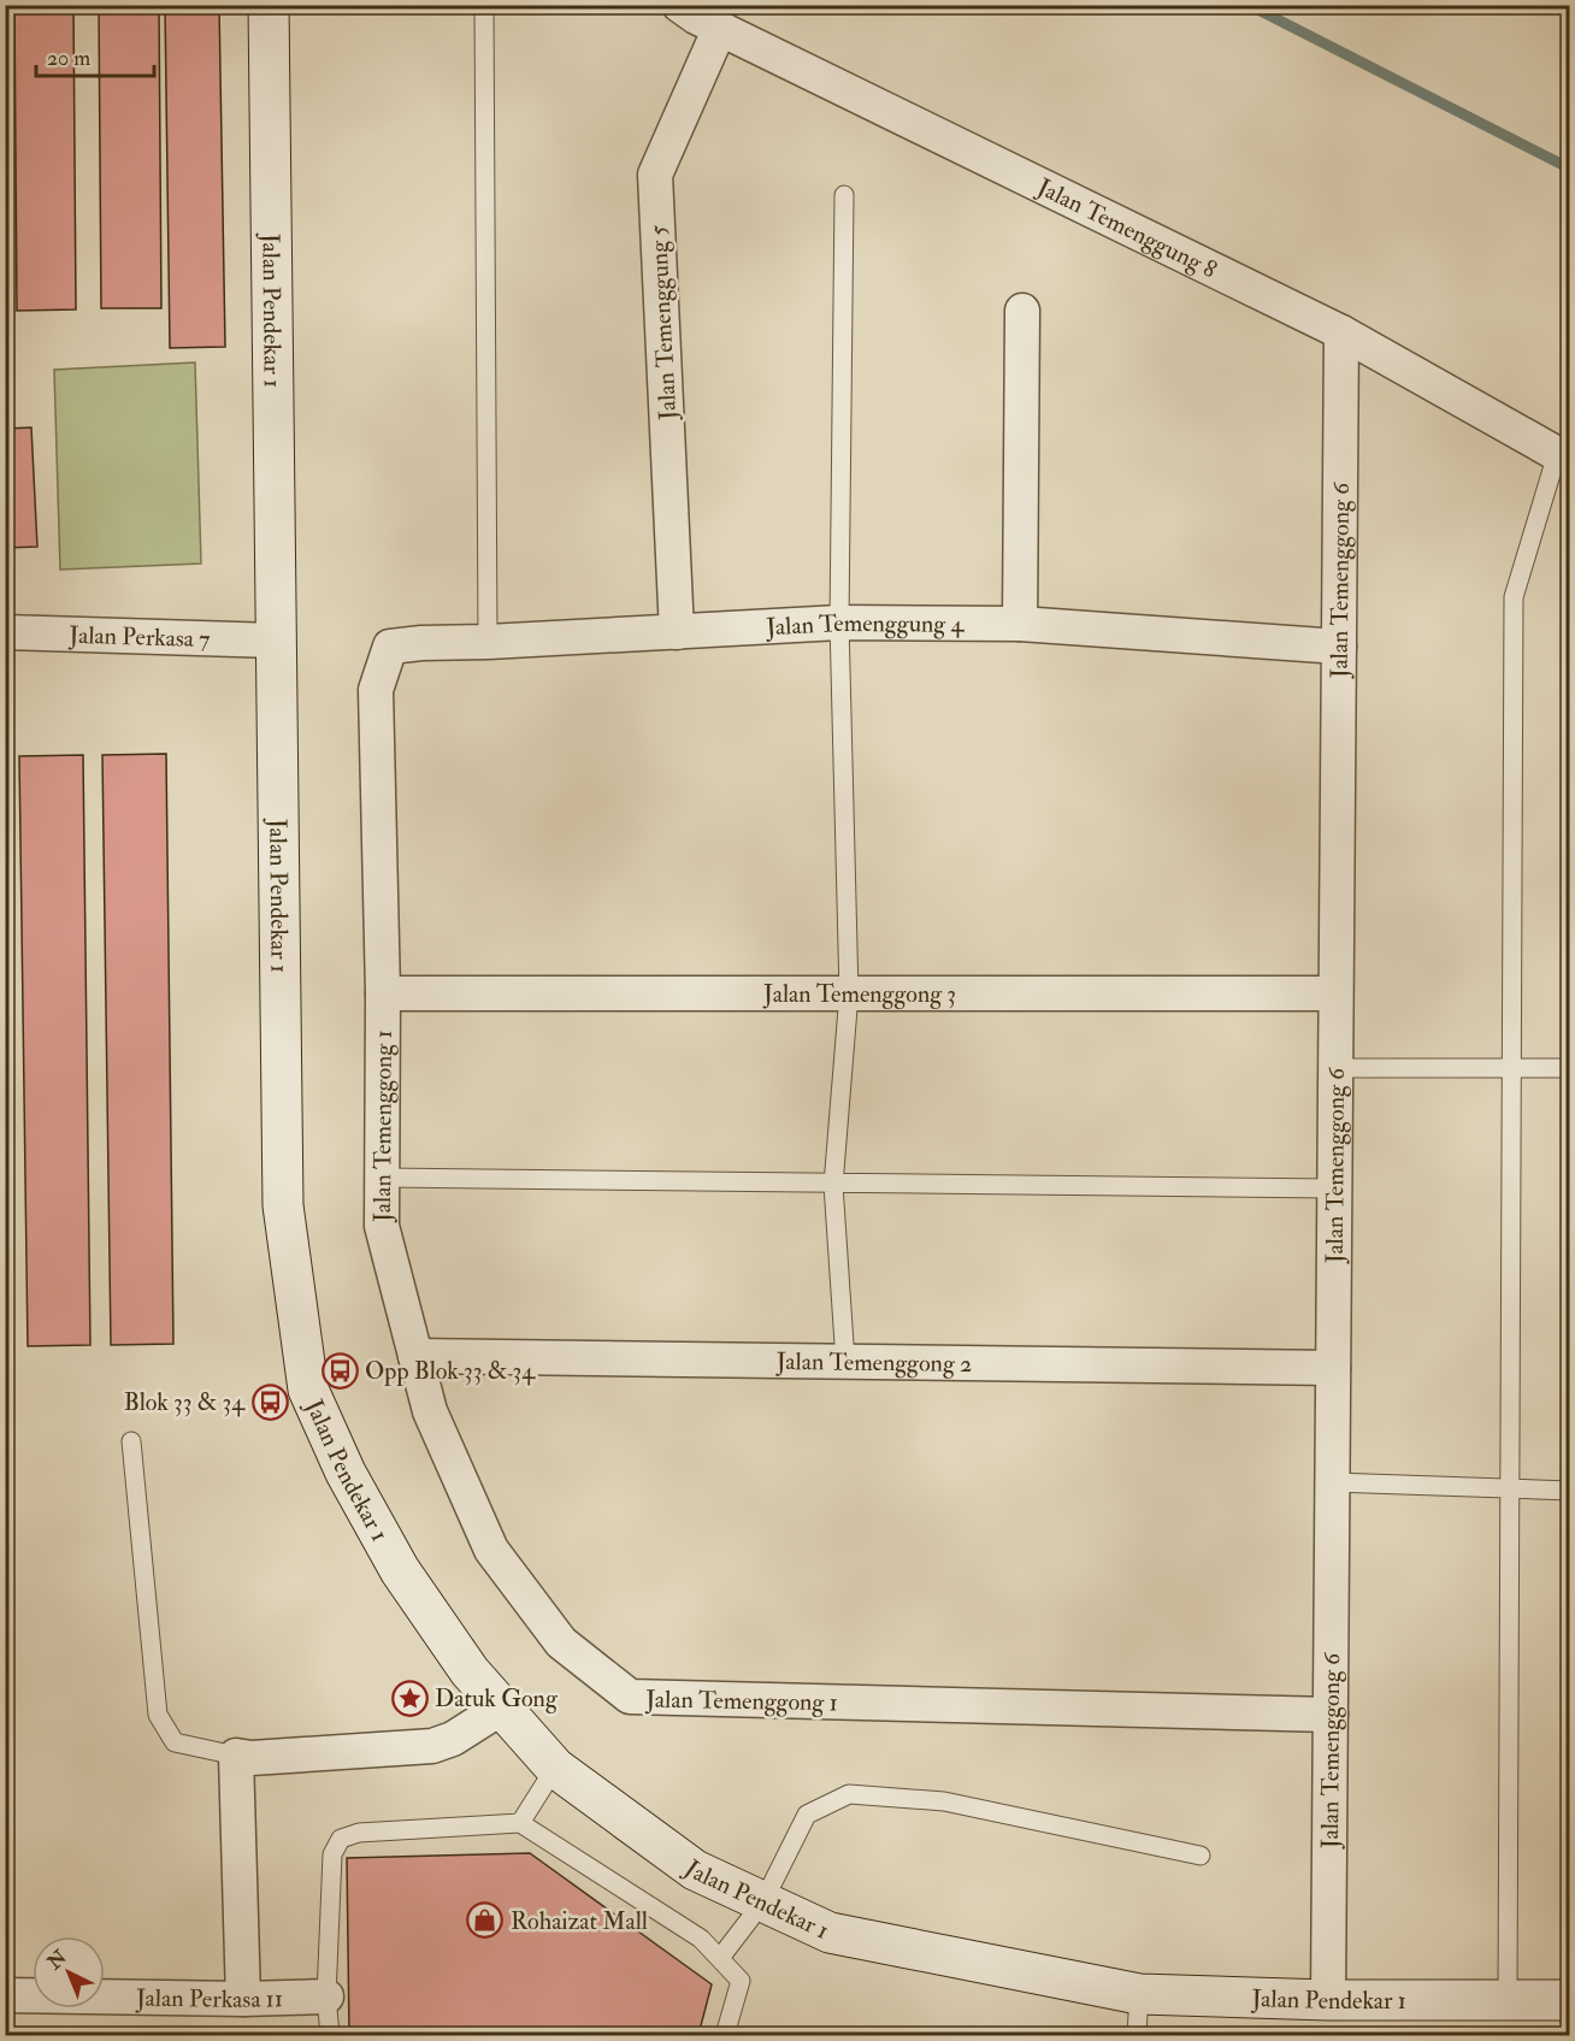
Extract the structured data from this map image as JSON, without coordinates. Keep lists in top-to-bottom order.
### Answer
{
  "streets": {
    "street": [
      "Jalan Temenggung 8",
      "Jalan Pendekar 1",
      "Jalan Temenggung 5",
      "Jalan Temenggong 6",
      "Jalan Temenggung 4",
      "Jalan Perkasa 7",
      "Jalan Temenggong 3",
      "Jalan Temenggong 1",
      "Jalan Temenggong 2",
      "Jalan Perkasa 11"
    ]
  },
  "crossings": [
    ["Jalan Temenggung 8", "Jalan Temenggung 5"],
    ["Jalan Temenggung 8", "Jalan Temenggong 6"],
    ["Jalan Pendekar 1", "Jalan Temenggong 6"],
    ["Jalan Pendekar 1", "Jalan Perkasa 7"],
    ["Jalan Temenggung 5", "Jalan Temenggung 4"],
    ["Jalan Temenggong 6", "Jalan Temenggung 4"],
    ["Jalan Temenggong 6", "Jalan Temenggong 3"],
    ["Jalan Temenggong 6", "Jalan Temenggong 1"],
    ["Jalan Temenggong 6", "Jalan Temenggong 2"],
    ["Jalan Temenggung 4", "Jalan Temenggong 1"],
    ["Jalan Temenggong 3", "Jalan Temenggong 1"],
    ["Jalan Temenggong 1", "Jalan Temenggong 2"]
  ],
  "places": {
    "bus stop": ["Opp Blok 33 & 34", "Blok 33 & 34"],
    "place": ["Datuk Gong"],
    "shop": ["Rohaizat Mall"]
  },
  "scale_bar": "20 m",
  "north": "top left"
}
